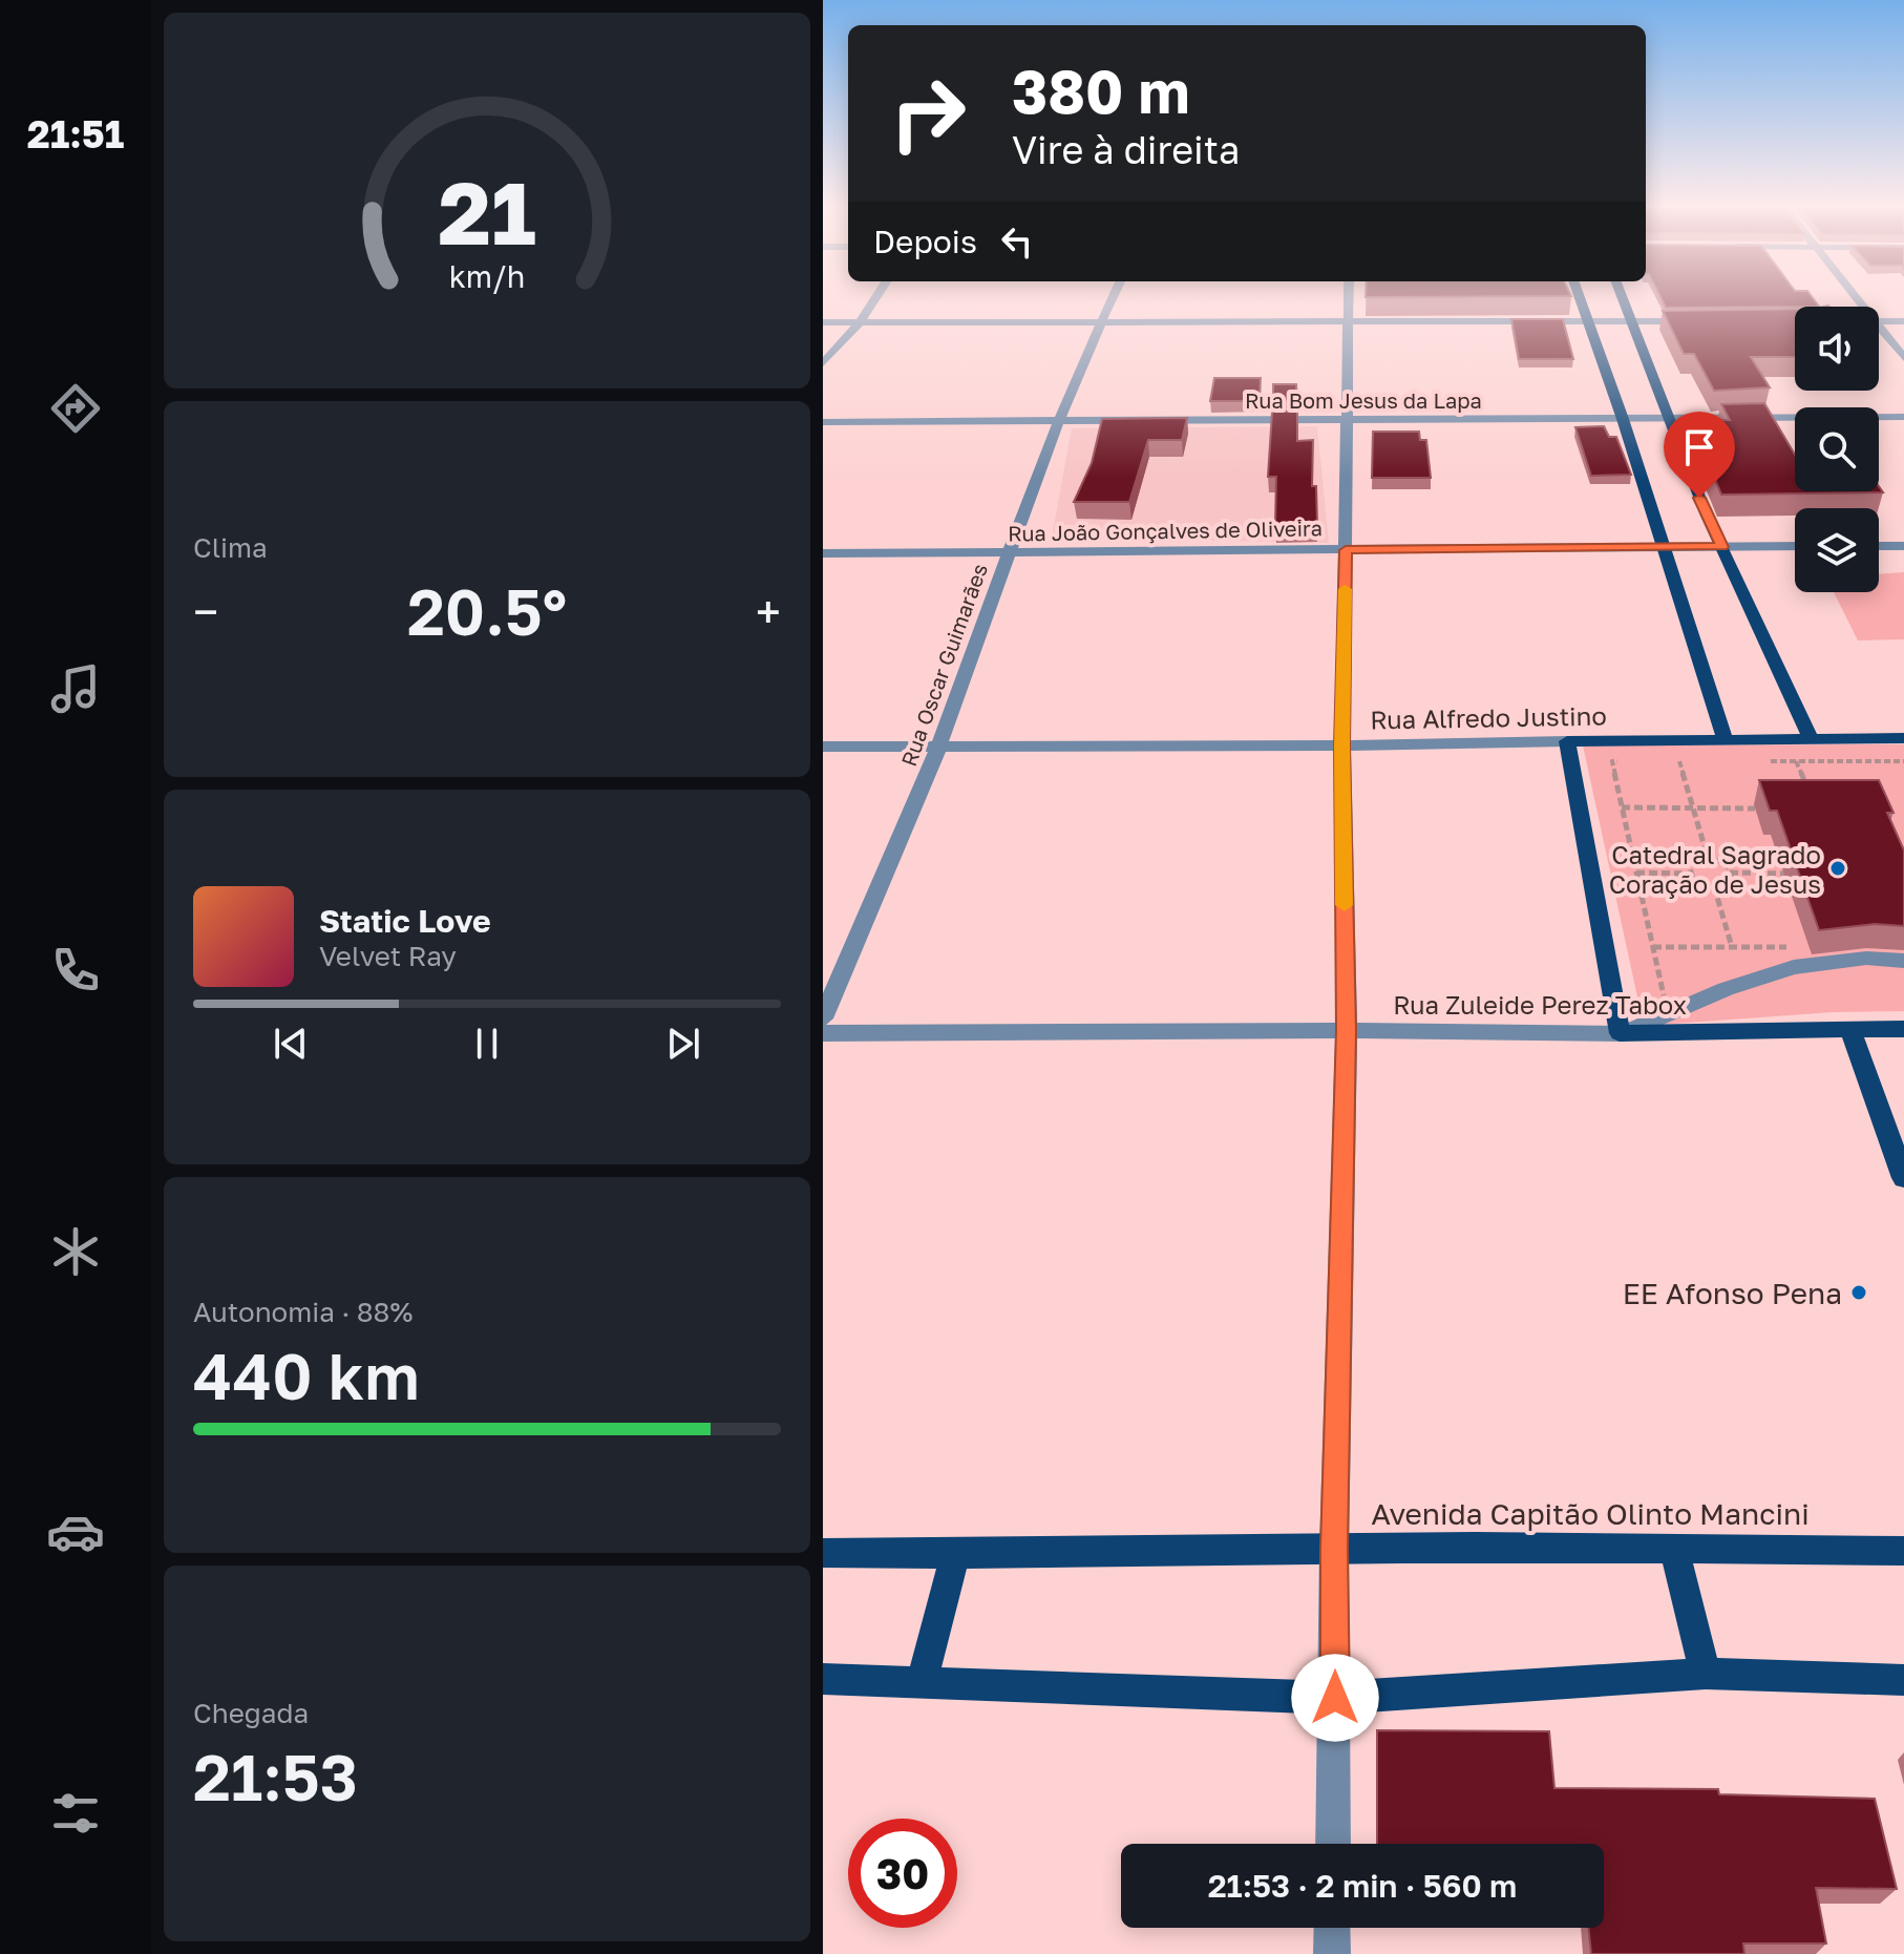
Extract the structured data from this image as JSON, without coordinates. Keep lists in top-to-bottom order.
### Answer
{
  "streets": {
    "main road": ["Rua Alfredo Justino", "Rua Zuleide Perez Tabox", "Avenida Capitão Olinto Mancini"],
    "street": ["Rua Bom Jesus da Lapa", "Rua João Gonçalves de Oliveira", "Rua Oscar Guimarães"]
  },
  "crossings": [
    ["Rua Bom Jesus da Lapa", "Rua Oscar Guimarães"],
    ["Rua João Gonçalves de Oliveira", "Rua Oscar Guimarães"],
    ["Rua Oscar Guimarães", "Rua Alfredo Justino"]
  ],
  "places": ["Catedral Sagrado Coração de Jesus", "EE Afonso Pena"],
  "page": {
    "tabs": "21:51",
    "turn": ["380 m", "Vire à direita"],
    "then": "Depois",
    "tile": [
      "Clima",
      ["Autonomia · 88%", "440 km"],
      ["Chegada", "21:53"]
    ],
    "heat": ["−", "20.5°", "+"],
    "song": ["Static Love", "Velvet Ray"],
    "limit": "30",
    "trip": "21:53 · 2 min · 560 m",
    "gauge": ["21", "km/h"]
  }
}
